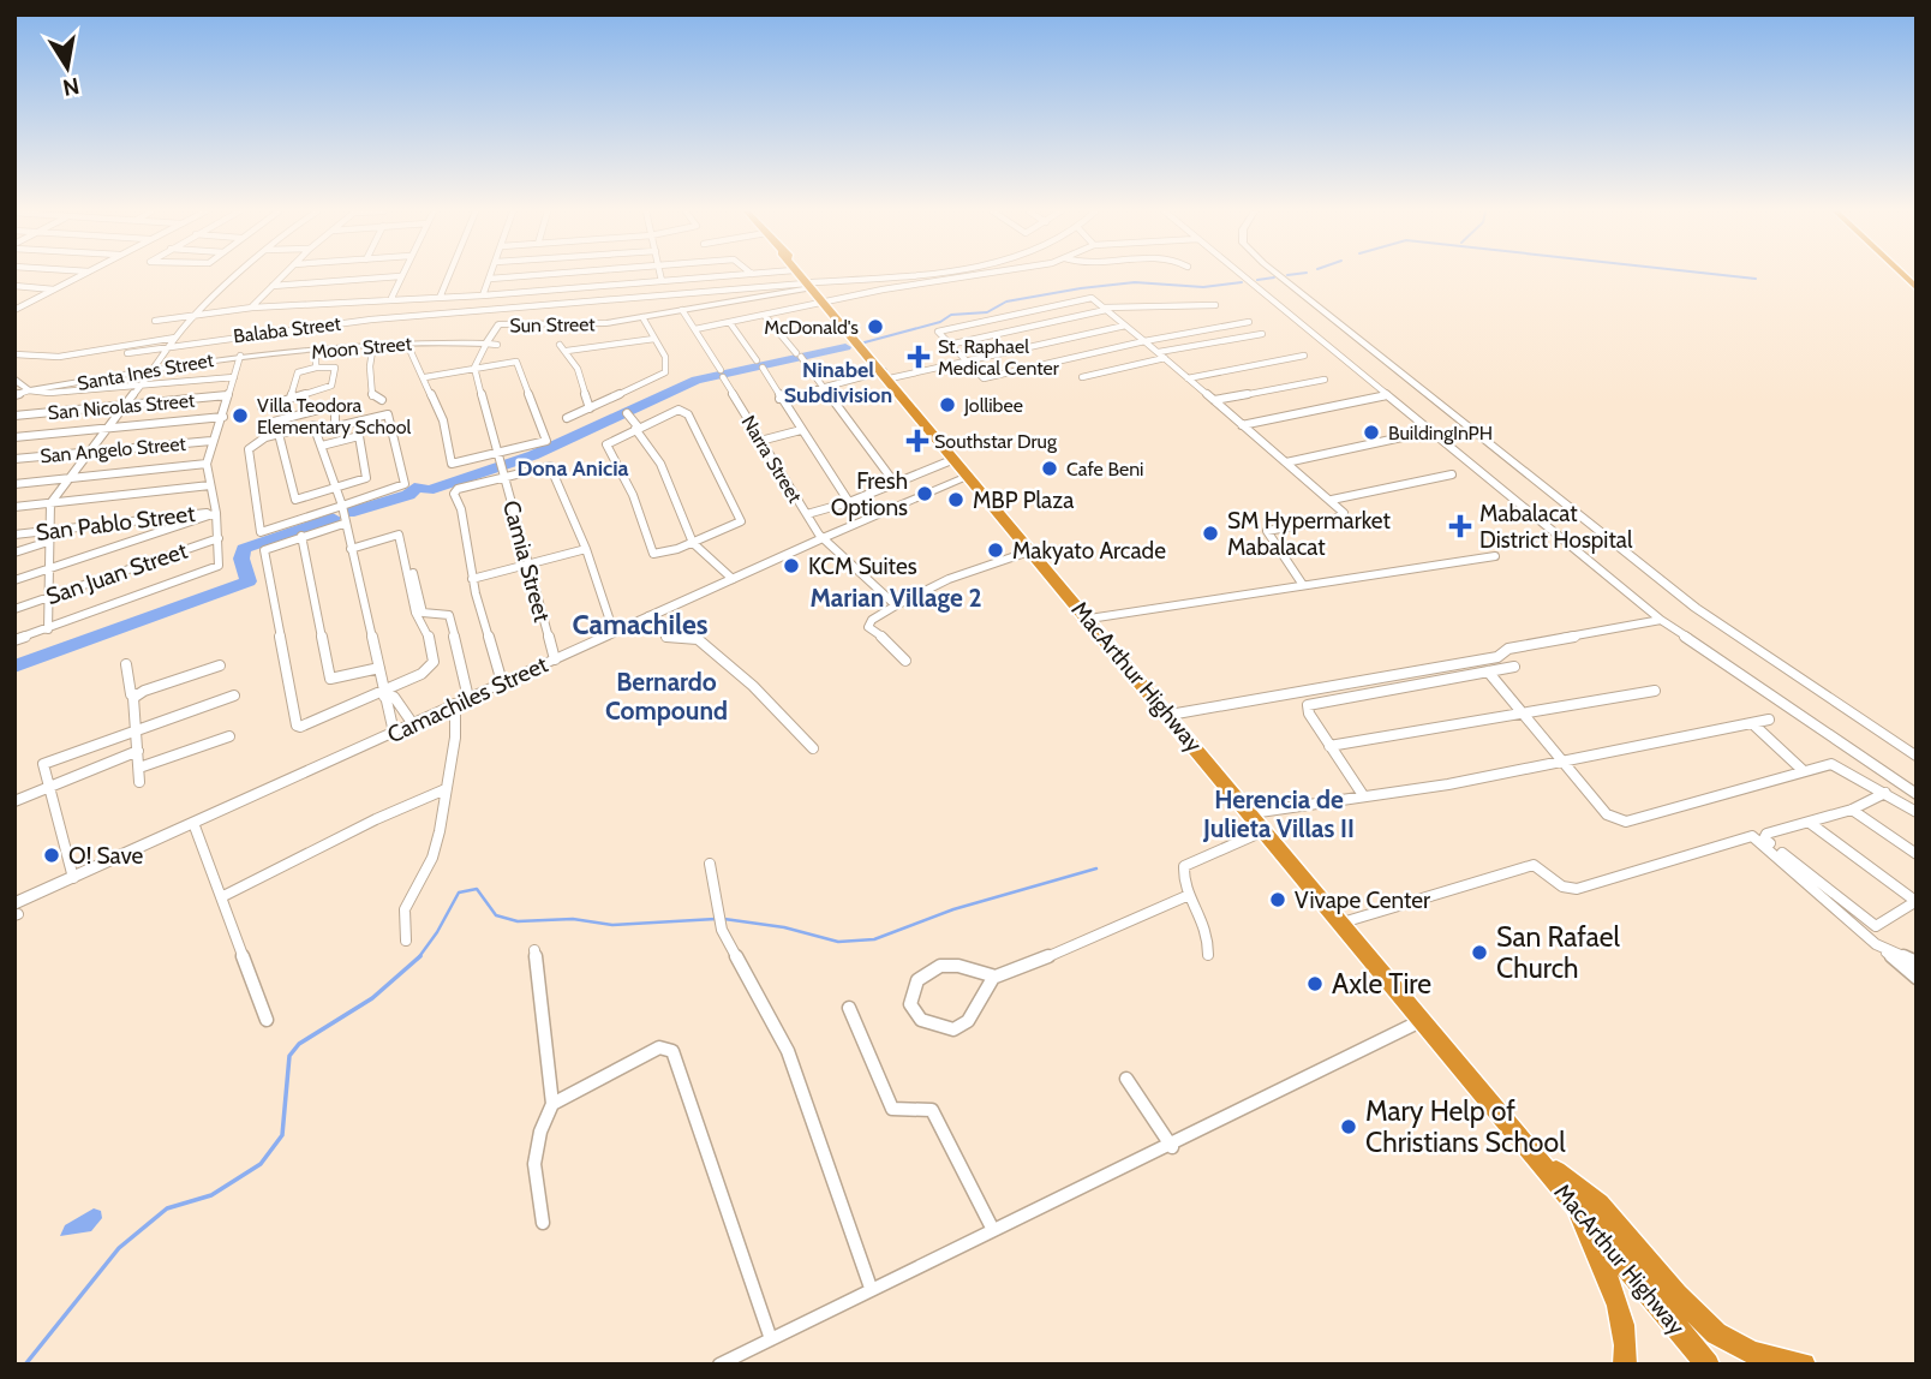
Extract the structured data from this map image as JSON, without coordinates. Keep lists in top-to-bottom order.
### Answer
{
  "streets": {
    "highway": ["MacArthur Highway"],
    "street": [
      "Sun Street",
      "Balaba Street",
      "Moon Street",
      "Santa Ines Street",
      "San Nicolas Street",
      "San Angelo Street",
      "Narra Street",
      "San Pablo Street",
      "Camia Street",
      "San Juan Street",
      "Camachiles Street"
    ]
  },
  "crossings": [
    ["Sun Street", "Balaba Street"],
    ["Sun Street", "Moon Street"],
    ["Sun Street", "Narra Street"],
    ["Sun Street", "MacArthur Highway"],
    ["Balaba Street", "MacArthur Highway"],
    ["Moon Street", "Santa Ines Street"],
    ["Narra Street", "Camachiles Street"],
    ["Camia Street", "Camachiles Street"],
    ["MacArthur Highway", "Camachiles Street"]
  ],
  "districts": [
    "Ninabel Subdivision",
    "Dona Anicia",
    "Marian Village 2",
    "Camachiles",
    "Bernardo Compound",
    "Herencia de Julieta Villas II"
  ],
  "places": {
    "other": [
      "McDonald's",
      "Jollibee",
      "Villa Teodora Elementary School",
      "BuildingInPH",
      "Cafe Beni",
      "Fresh Options",
      "MBP Plaza",
      "SM Hypermarket Mabalacat",
      "Makyato Arcade",
      "KCM Suites",
      "O! Save",
      "Vivape Center",
      "San Rafael Church",
      "Axle Tire",
      "Mary Help of Christians School"
    ],
    "health": ["St. Raphael Medical Center", "Southstar Drug", "Mabalacat District Hospital"]
  },
  "north": "bottom"
}
